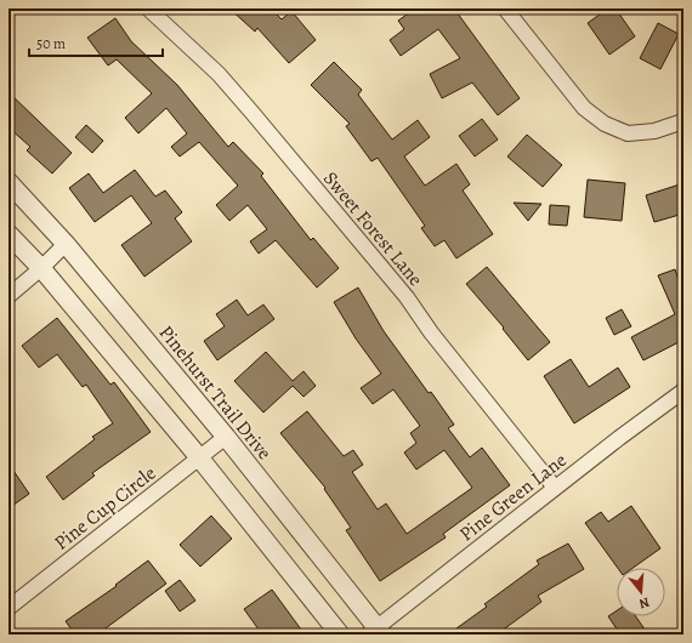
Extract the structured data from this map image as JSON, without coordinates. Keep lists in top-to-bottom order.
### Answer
{
  "streets": {
    "street": [
      "Sweet Forest Lane",
      "Pinehurst Trail Drive",
      "Pine Green Lane",
      "Pine Cup Circle"
    ]
  },
  "crossings": [
    ["Sweet Forest Lane", "Pine Green Lane"],
    ["Pinehurst Trail Drive", "Pine Green Lane"],
    ["Pinehurst Trail Drive", "Pine Cup Circle"]
  ],
  "scale_bar": "50 m",
  "north": "bottom"
}
